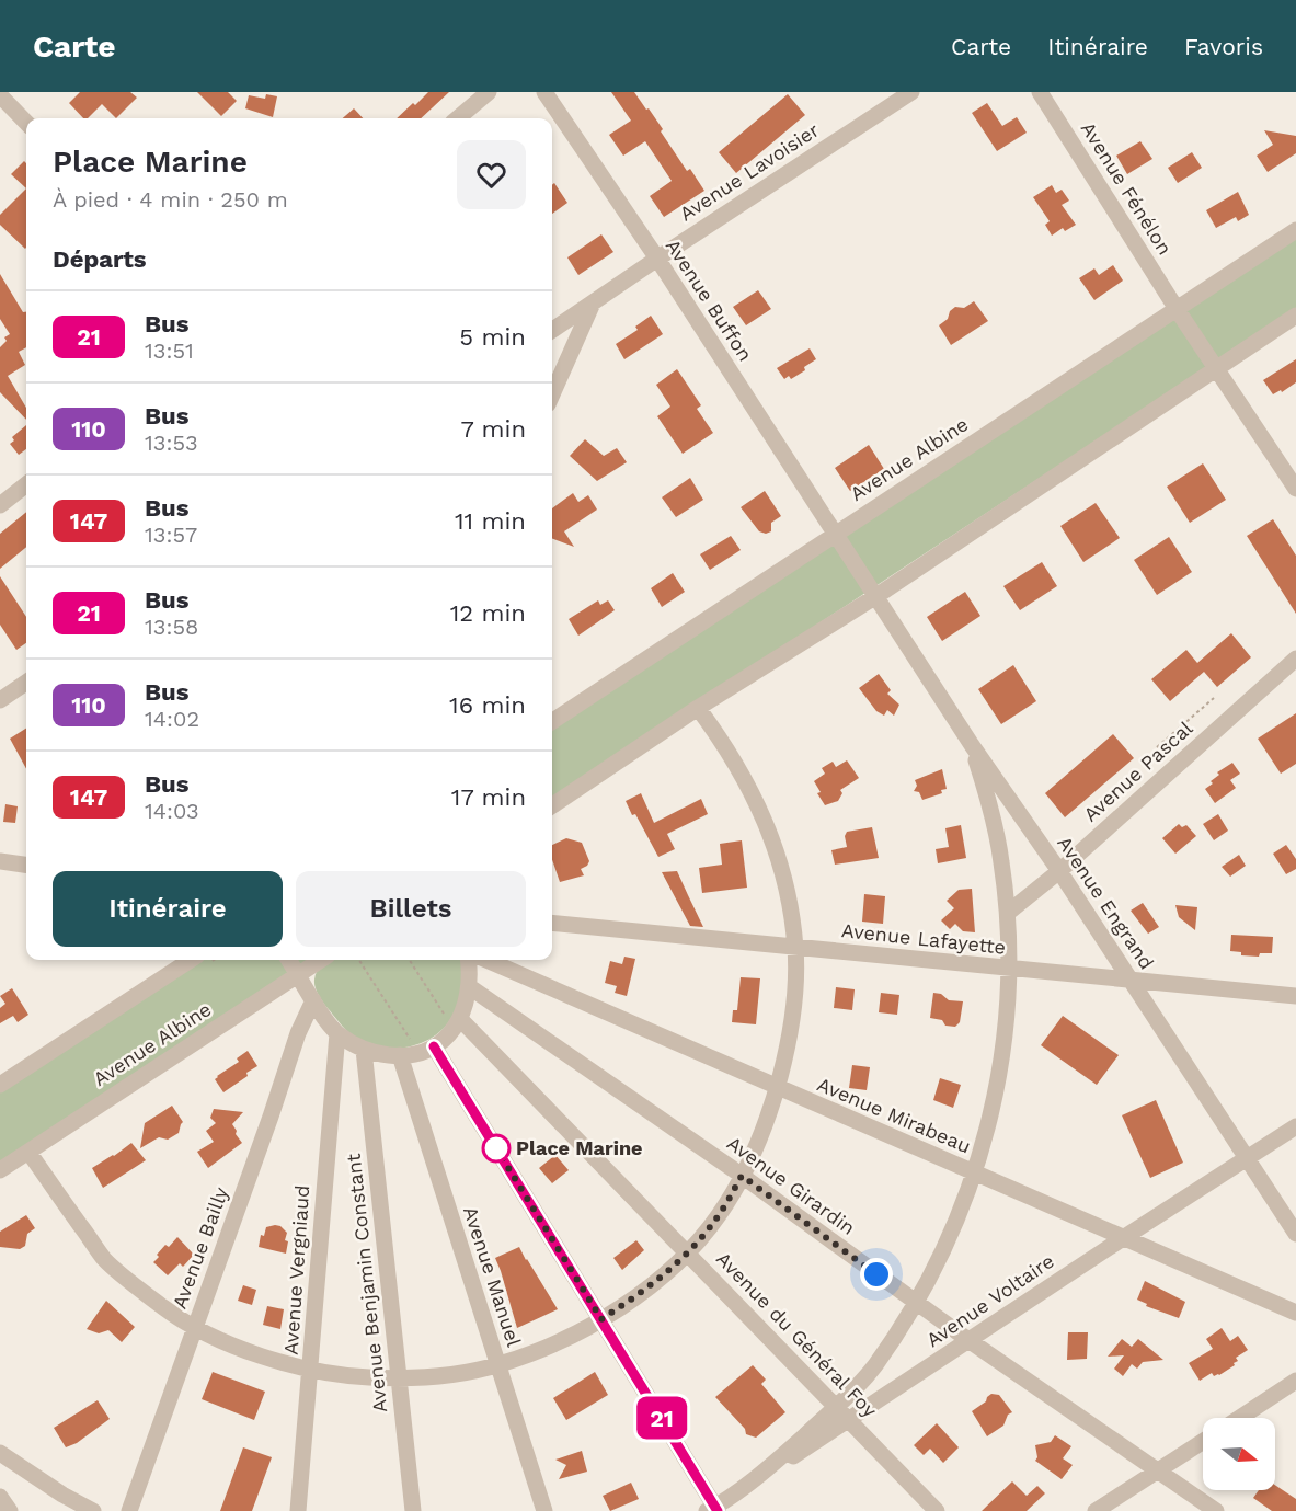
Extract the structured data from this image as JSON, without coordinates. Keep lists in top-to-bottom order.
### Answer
{
  "streets": {
    "street": [
      "Avenue Lavoisier",
      "Avenue Fénélon",
      "Avenue Buffon",
      "Avenue Albine",
      "Avenue Pascal",
      "Avenue Engrand",
      "Avenue Lafayette",
      "Avenue Mirabeau",
      "Avenue Girardin",
      "Avenue Bailly",
      "Avenue Vergniaud",
      "Avenue Manuel",
      "Avenue Benjamin Constant",
      "Avenue Voltaire",
      "Avenue du Général Foy"
    ]
  },
  "crossings": [
    ["Avenue Lavoisier", "Avenue Buffon"],
    ["Avenue Fénélon", "Avenue Albine"],
    ["Avenue Buffon", "Avenue Albine"],
    ["Avenue Buffon", "Avenue Engrand"],
    ["Avenue Pascal", "Avenue Engrand"],
    ["Avenue Engrand", "Avenue Lafayette"],
    ["Avenue Engrand", "Avenue Voltaire"],
    ["Avenue Mirabeau", "Avenue Voltaire"],
    ["Avenue Girardin", "Avenue Voltaire"],
    ["Avenue Voltaire", "Avenue du Général Foy"]
  ],
  "places": ["Place Marine"],
  "lines": ["bus line 21"],
  "north": "right",
  "page": {
    "header": "Carte",
    "nav": ["Carte", "Itinéraire", "Favoris"],
    "on_map": "21",
    "heading": [
      ["Place Marine", "À pied · 4 min · 250 m"],
      "Départs"
    ],
    "list": [
      {
        "mark": "21",
        "name": "Bus",
        "note": "13:51",
        "value": "5 min"
      },
      {
        "mark": "110",
        "name": "Bus",
        "note": "13:53",
        "value": "7 min"
      },
      {
        "mark": "147",
        "name": "Bus",
        "note": "13:57",
        "value": "11 min"
      },
      {
        "mark": "21",
        "name": "Bus",
        "note": "13:58",
        "value": "12 min"
      },
      {
        "mark": "110",
        "name": "Bus",
        "note": "14:02",
        "value": "16 min"
      },
      {
        "mark": "147",
        "name": "Bus",
        "note": "14:03",
        "value": "17 min"
      }
    ],
    "buttons": ["Itinéraire", "Billets"]
  }
}
